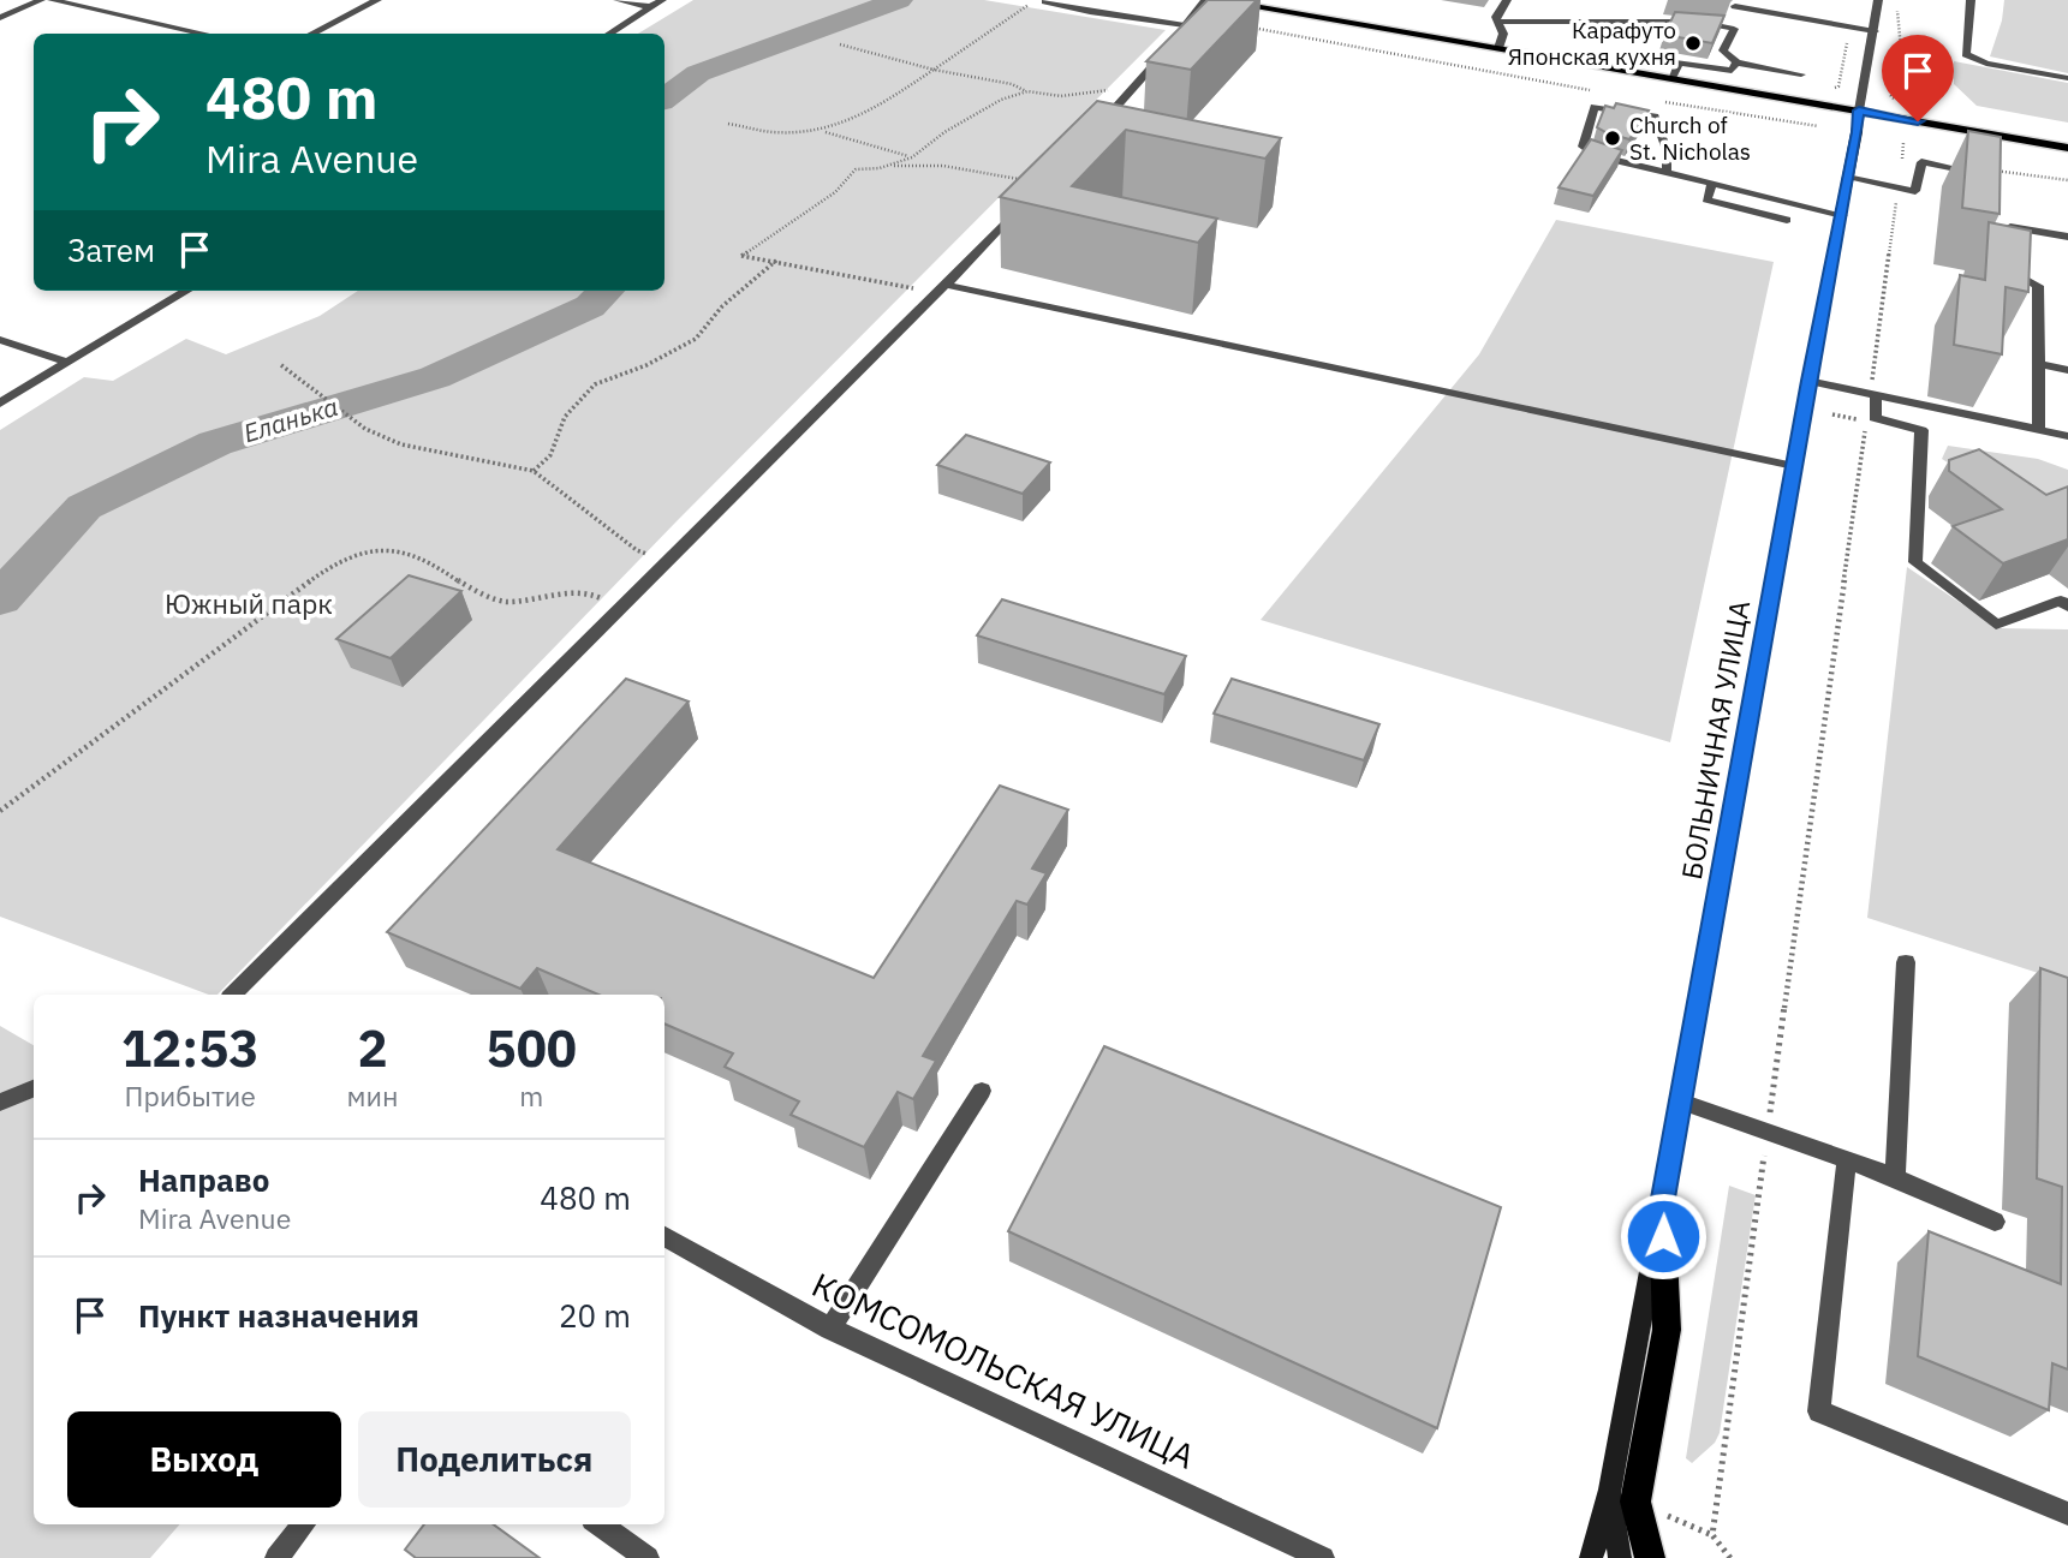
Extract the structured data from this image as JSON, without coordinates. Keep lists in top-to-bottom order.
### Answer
{
  "streets": {
    "main road": ["БОЛЬНИЧНАЯ УЛИЦА"],
    "street": ["КОМСОМОЛЬСКАЯ УЛИЦА"]
  },
  "water": ["Еланька"],
  "parks": ["Южный парк"],
  "places": ["Карафуто Японская кухня", "Church of St. Nicholas"],
  "page": {
    "turn": ["480 m", "Mira Avenue"],
    "then": "Затем",
    "eta": [
      "12:53",
      "Прибытие",
      "2",
      "мин",
      "500",
      "m"
    ],
    "list": [
      {
        "name": "Направо",
        "note": "Mira Avenue",
        "value": "480 m"
      },
      {
        "name": "Пункт назначения",
        "value": "20 m"
      }
    ],
    "buttons": ["Выход", "Поделиться"]
  }
}
